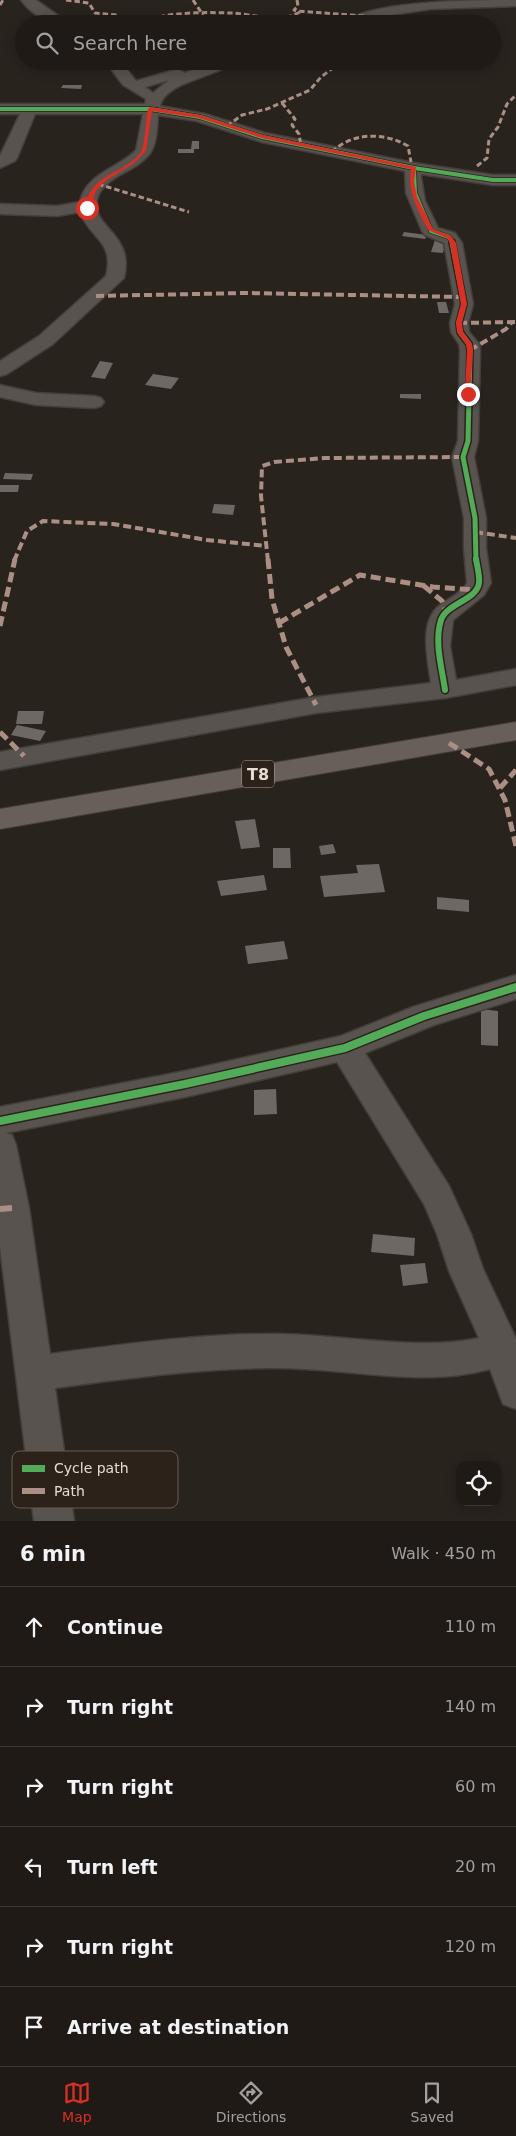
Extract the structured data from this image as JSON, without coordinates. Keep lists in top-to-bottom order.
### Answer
{
  "streets": {
    "highway": ["T8"]
  },
  "legend": ["Cycle path", "Path"],
  "page": {
    "search": "Search here",
    "heading": ["6 min", "Walk · 450 m"],
    "list": [
      ["Continue", "110 m"],
      ["Turn right", "140 m"],
      ["Turn right", "60 m"],
      ["Turn left", "20 m"],
      ["Turn right", "120 m"],
      "Arrive at destination"
    ],
    "nav": ["Map", "Directions", "Saved"]
  }
}
